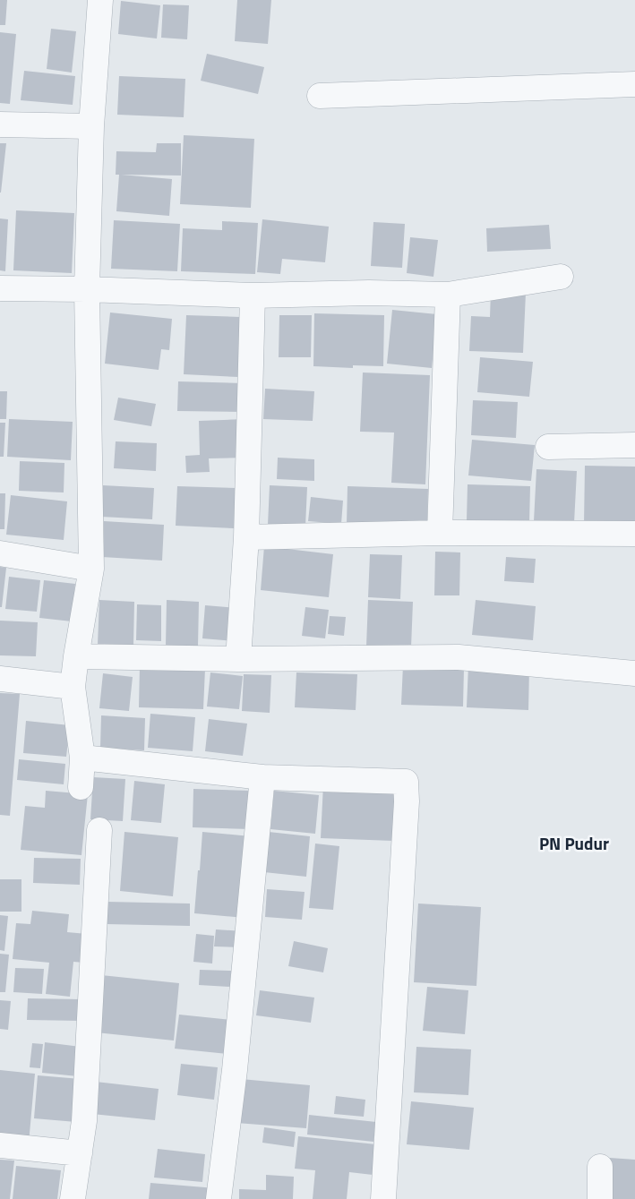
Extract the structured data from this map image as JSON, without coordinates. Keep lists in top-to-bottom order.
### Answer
{
  "districts": ["PN Pudur"]
}
